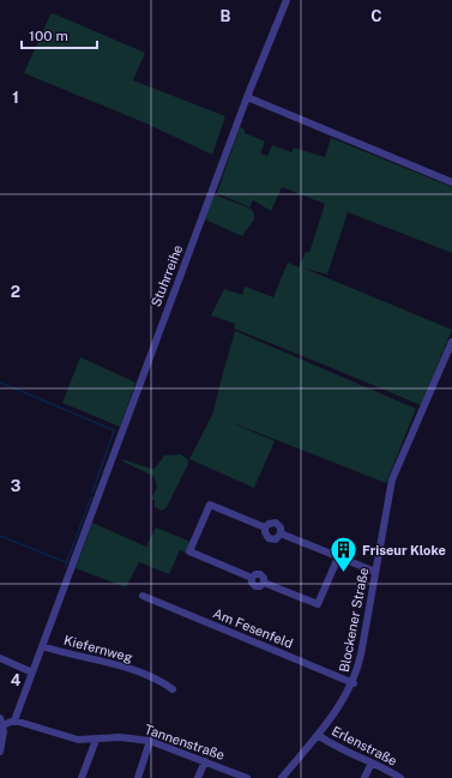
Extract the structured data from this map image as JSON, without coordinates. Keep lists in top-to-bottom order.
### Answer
{
  "streets": {
    "street": [
      "Stuhrreihe",
      "Blockener Straße",
      "Am Fesenfeld",
      "Kiefernweg",
      "Tannenstraße",
      "Erlenstraße"
    ]
  },
  "crossings": [
    ["Stuhrreihe", "Kiefernweg"],
    ["Stuhrreihe", "Tannenstraße"],
    ["Blockener Straße", "Am Fesenfeld"],
    ["Blockener Straße", "Erlenstraße"]
  ],
  "places": {
    "building": ["Friseur Kloke"]
  },
  "scale_bar": "100 m",
  "grid": {
    "columns": ["B", "C"],
    "rows": [
      "1",
      "2",
      "3",
      "4"
    ]
  }
}
